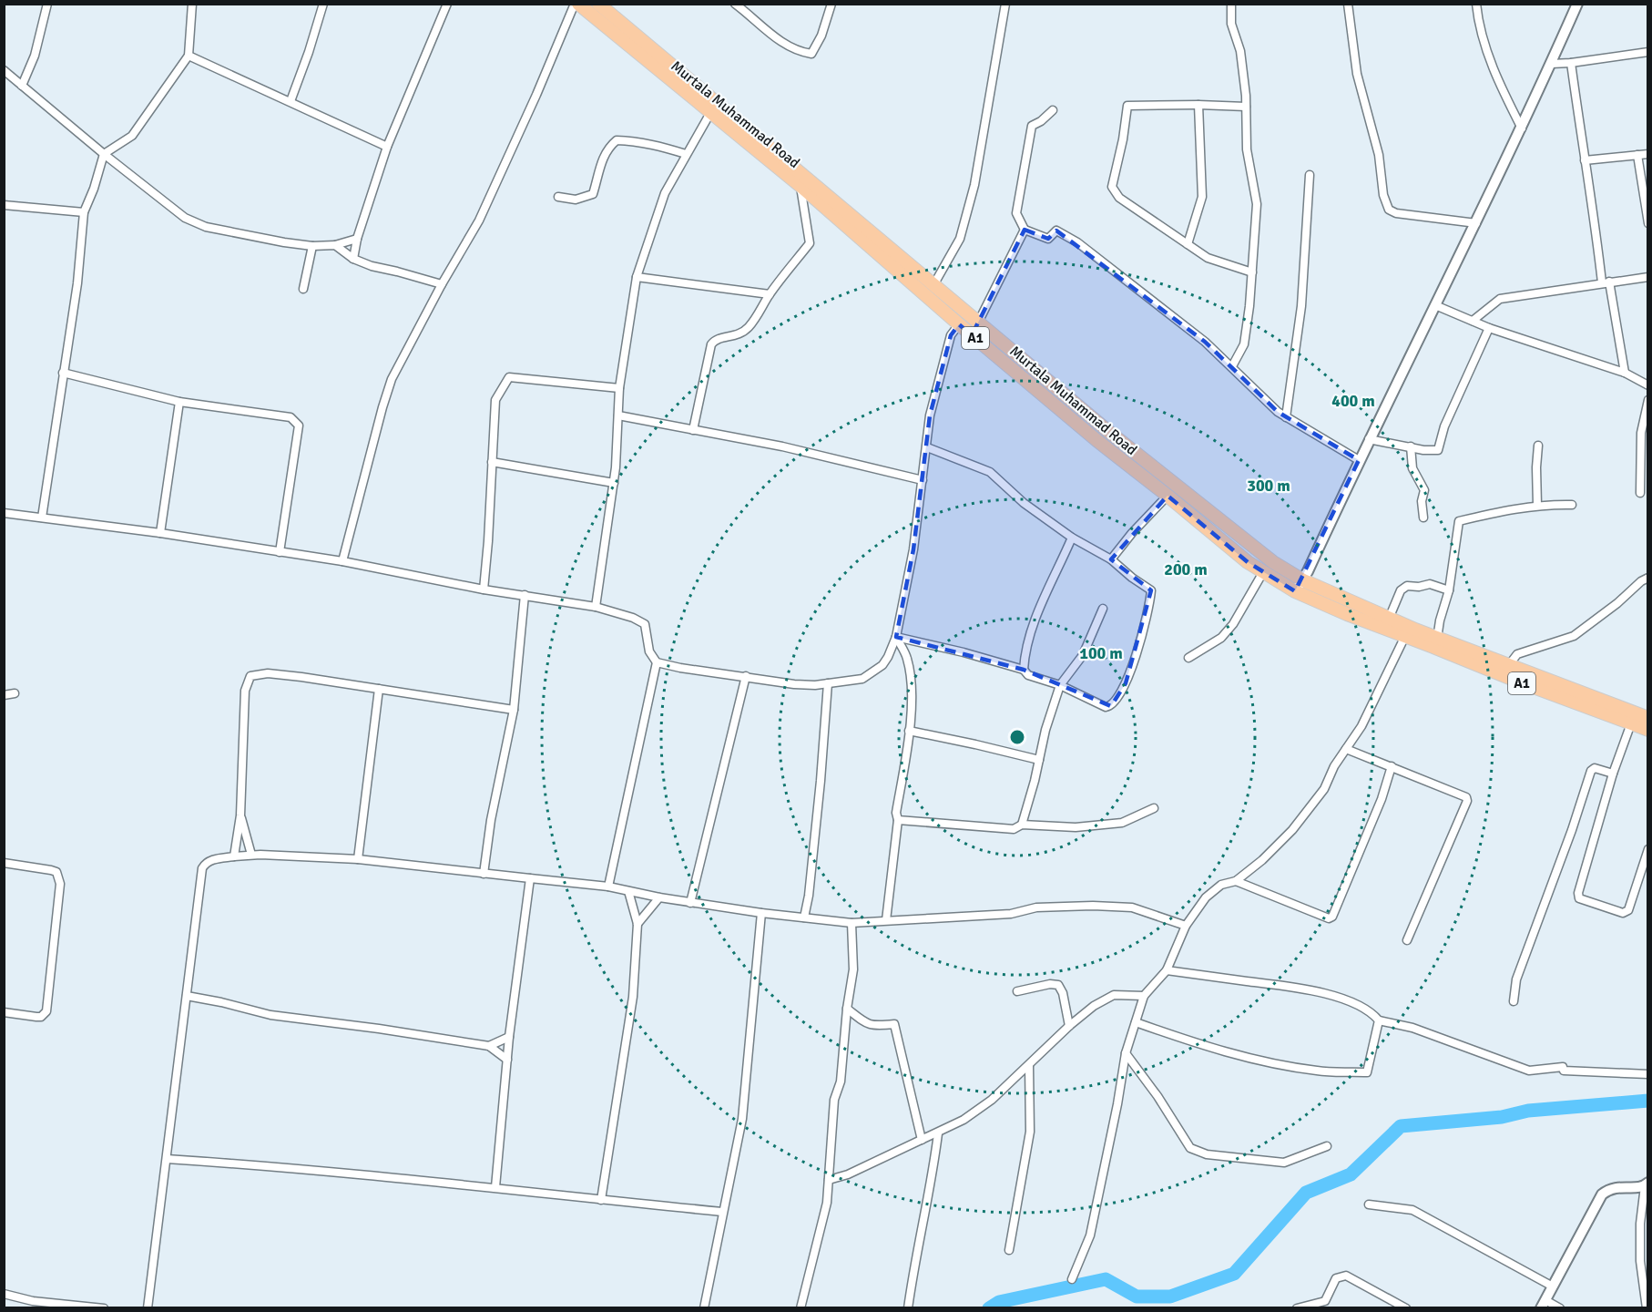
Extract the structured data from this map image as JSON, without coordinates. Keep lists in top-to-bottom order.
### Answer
{
  "streets": {
    "highway": ["Murtala Muhammad Road", "A1"]
  },
  "crossings": [
    ["Murtala Muhammad Road", "A1"]
  ],
  "rings": [
    "400 m",
    "300 m",
    "200 m",
    "100 m"
  ]
}
